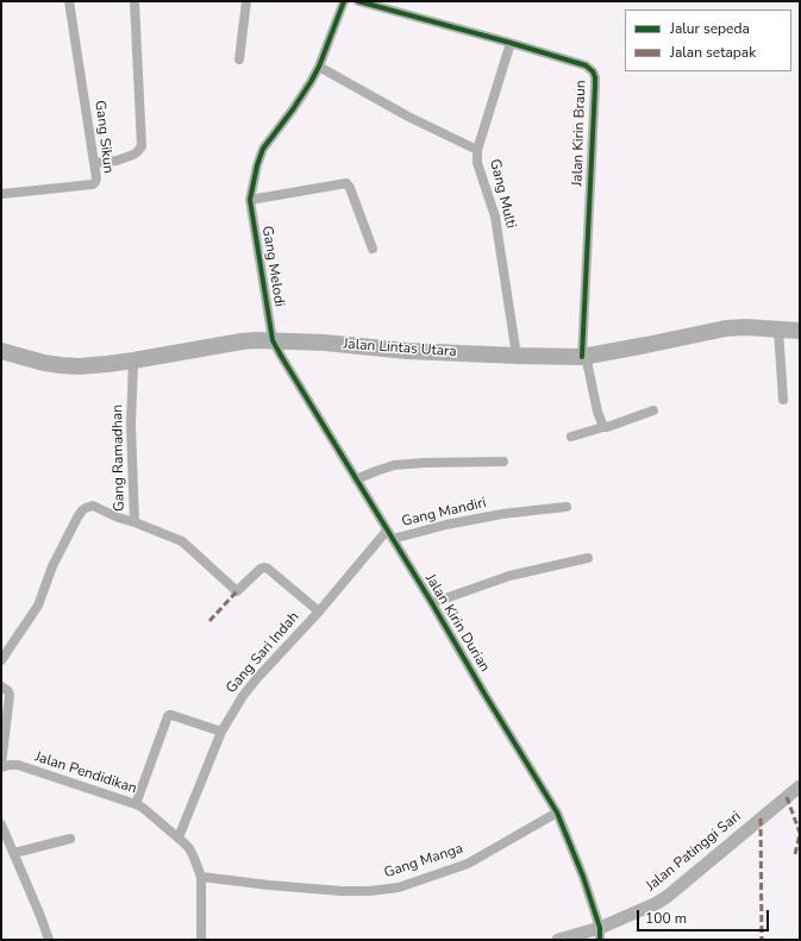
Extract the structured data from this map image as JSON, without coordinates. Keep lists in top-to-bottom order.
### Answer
{
  "streets": {
    "highway": ["Jalan Lintas Utara"],
    "main road": ["Jalan Patinggi Sari"],
    "street": [
      "Jalan Kirin Braun",
      "Gang Sikun",
      "Gang Multi",
      "Gang Melodi",
      "Gang Ramadhan",
      "Gang Mandiri",
      "Jalan Kirin Durian",
      "Gang Sari Indah",
      "Jalan Pendidikan",
      "Gang Manga"
    ]
  },
  "crossings": [
    ["Jalan Kirin Braun", "Gang Multi"],
    ["Jalan Kirin Braun", "Jalan Lintas Utara"],
    ["Gang Multi", "Jalan Lintas Utara"],
    ["Gang Melodi", "Jalan Lintas Utara"],
    ["Gang Melodi", "Jalan Kirin Durian"],
    ["Jalan Lintas Utara", "Gang Ramadhan"],
    ["Jalan Lintas Utara", "Jalan Kirin Durian"],
    ["Gang Ramadhan", "Gang Sari Indah"],
    ["Gang Mandiri", "Jalan Kirin Durian"],
    ["Gang Mandiri", "Gang Sari Indah"],
    ["Jalan Kirin Durian", "Gang Sari Indah"],
    ["Jalan Kirin Durian", "Jalan Patinggi Sari"],
    ["Jalan Kirin Durian", "Gang Manga"],
    ["Gang Sari Indah", "Jalan Pendidikan"],
    ["Jalan Pendidikan", "Gang Manga"]
  ],
  "legend": ["Jalur sepeda", "Jalan setapak"],
  "scale_bar": "100 m"
}
